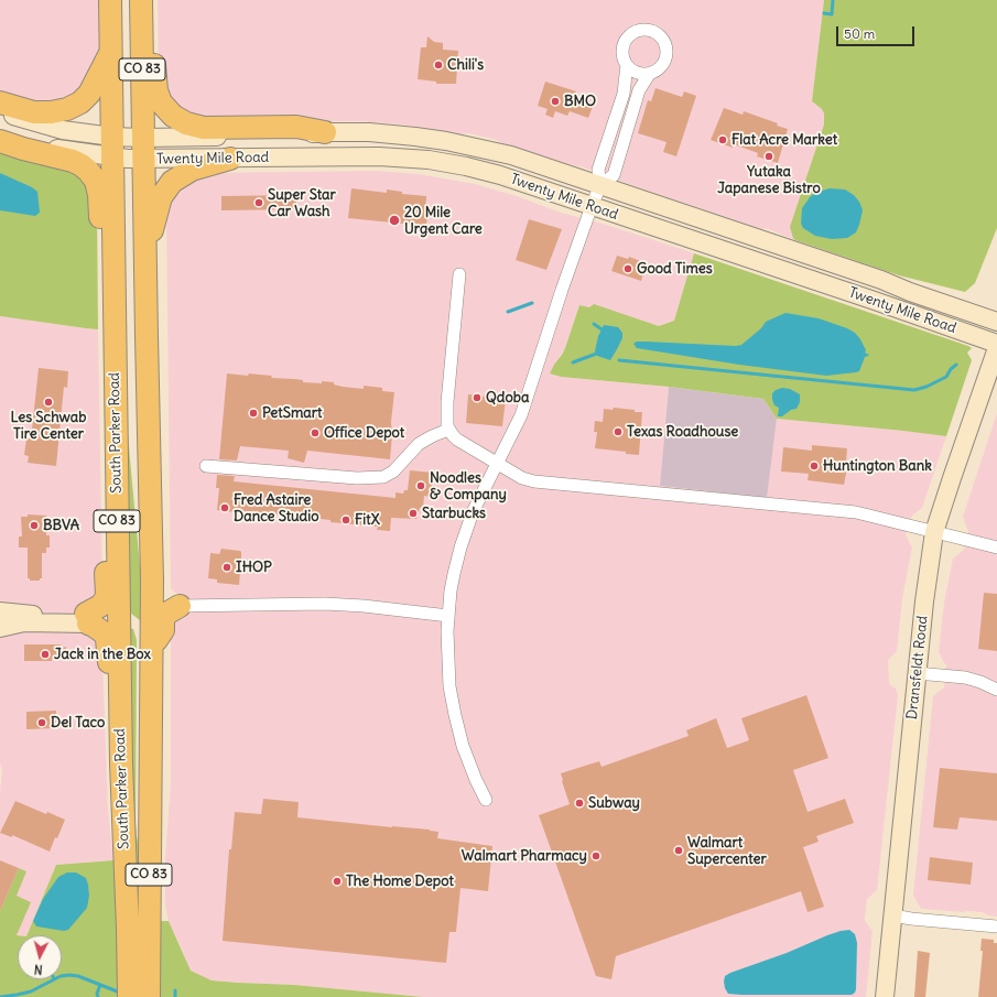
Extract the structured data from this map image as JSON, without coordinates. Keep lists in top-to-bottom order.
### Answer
{
  "streets": {
    "highway": ["CO 83", "South Parker Road"],
    "main road": ["Twenty Mile Road", "Dransfeldt Road"]
  },
  "crossings": [
    ["CO 83", "South Parker Road"],
    ["Twenty Mile Road", "South Parker Road"]
  ],
  "places": [
    "Chili's",
    "BMO",
    "Flat Acre Market",
    "Yutaka Japanese Bistro",
    "Super Star Car Wash",
    "20 Mile Urgent Care",
    "Good Times",
    "Qdoba",
    "Les Schwab Tire Center",
    "PetSmart",
    "Texas Roadhouse",
    "Office Depot",
    "Huntington Bank",
    "Noodles & Company",
    "Fred Astaire Dance Studio",
    "Starbucks",
    "FitX",
    "BBVA",
    "IHOP",
    "Jack in the Box",
    "Del Taco",
    "Subway",
    "Walmart Supercenter",
    "Walmart Pharmacy",
    "The Home Depot"
  ],
  "scale_bar": "50 m",
  "north": "bottom"
}
